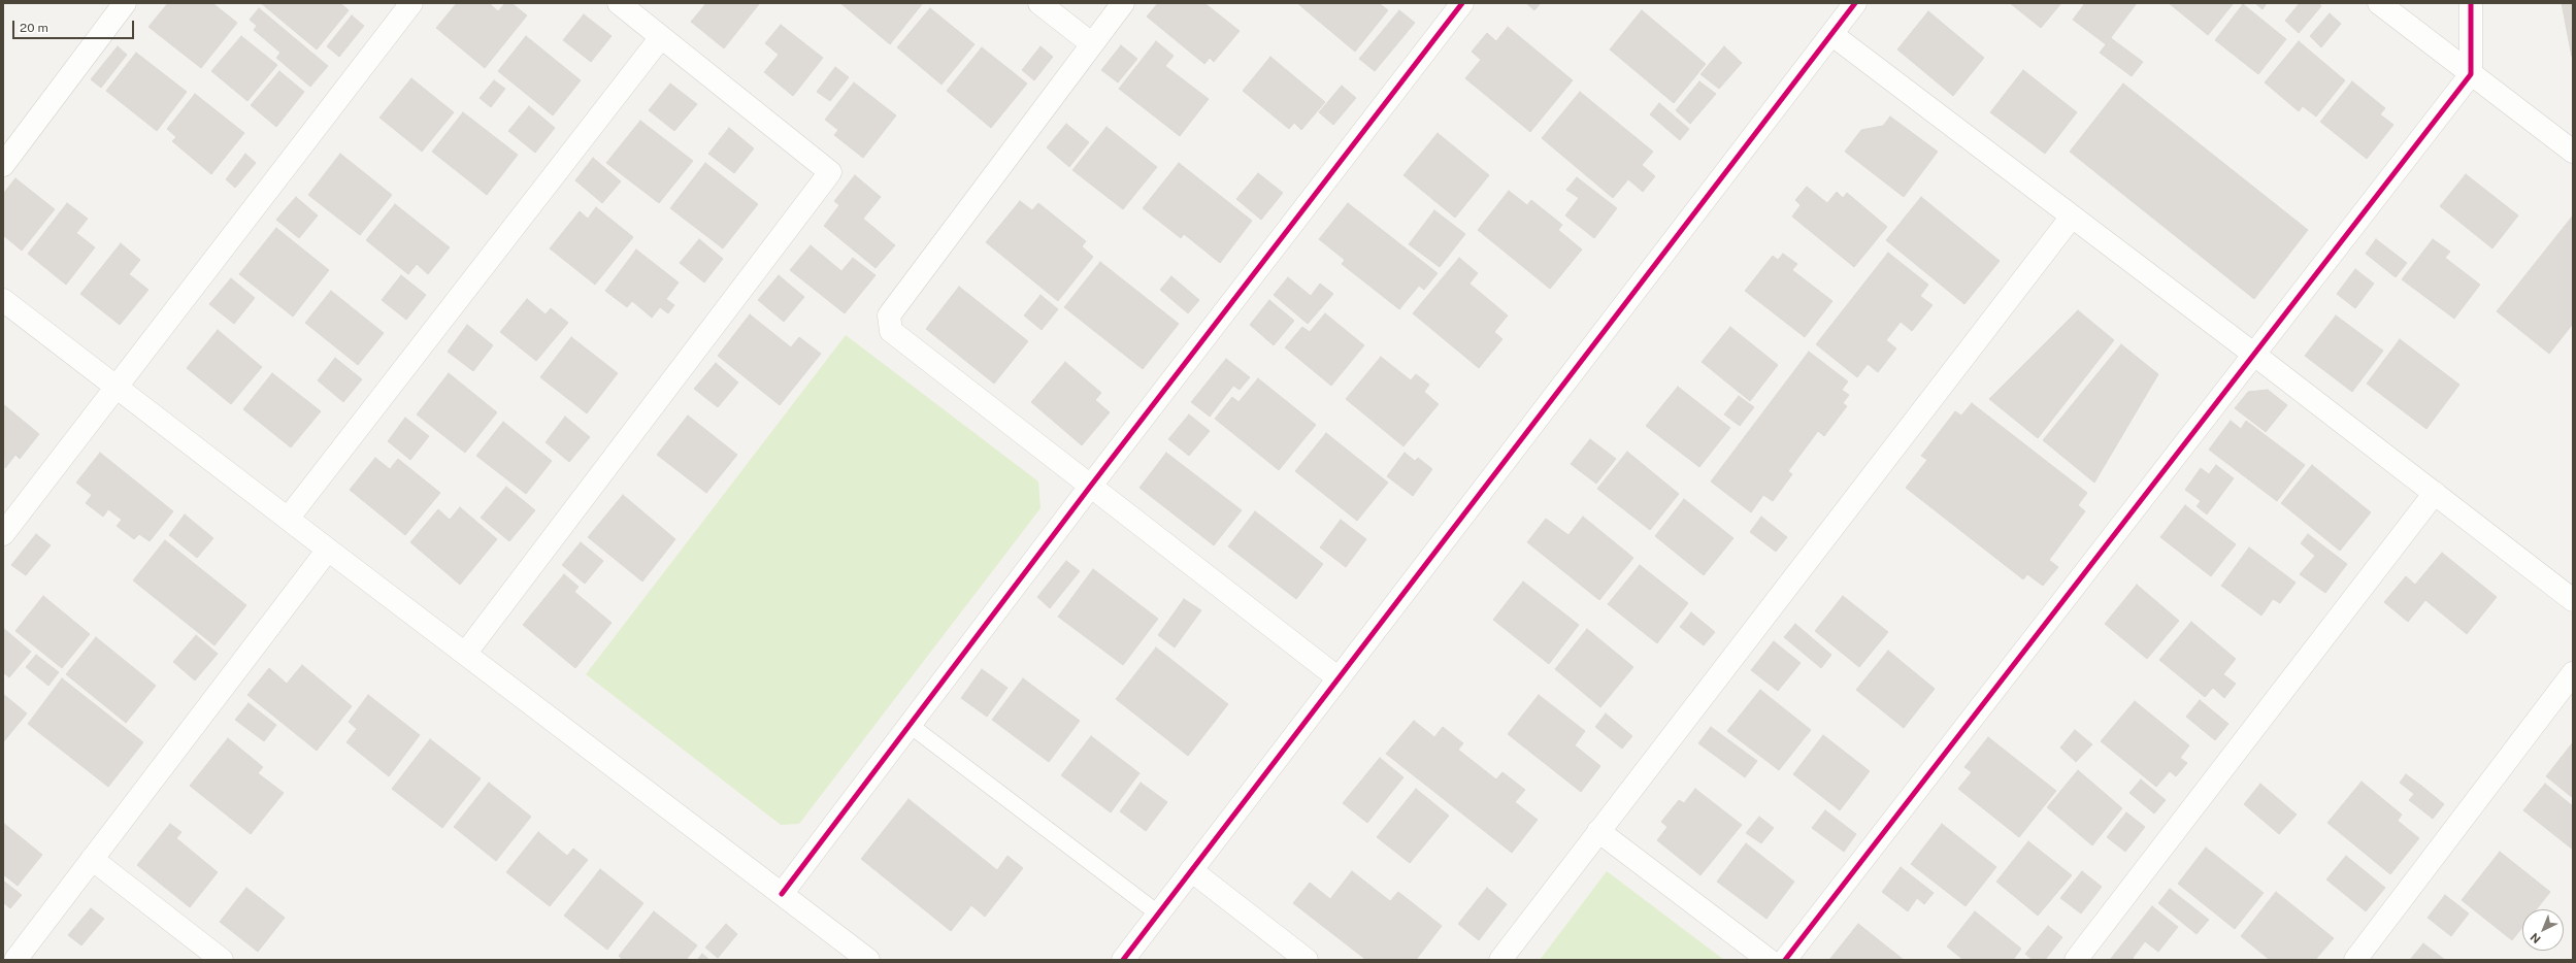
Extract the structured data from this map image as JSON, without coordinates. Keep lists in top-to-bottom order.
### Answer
{
  "scale_bar": "20 m",
  "north": "bottom left"
}
